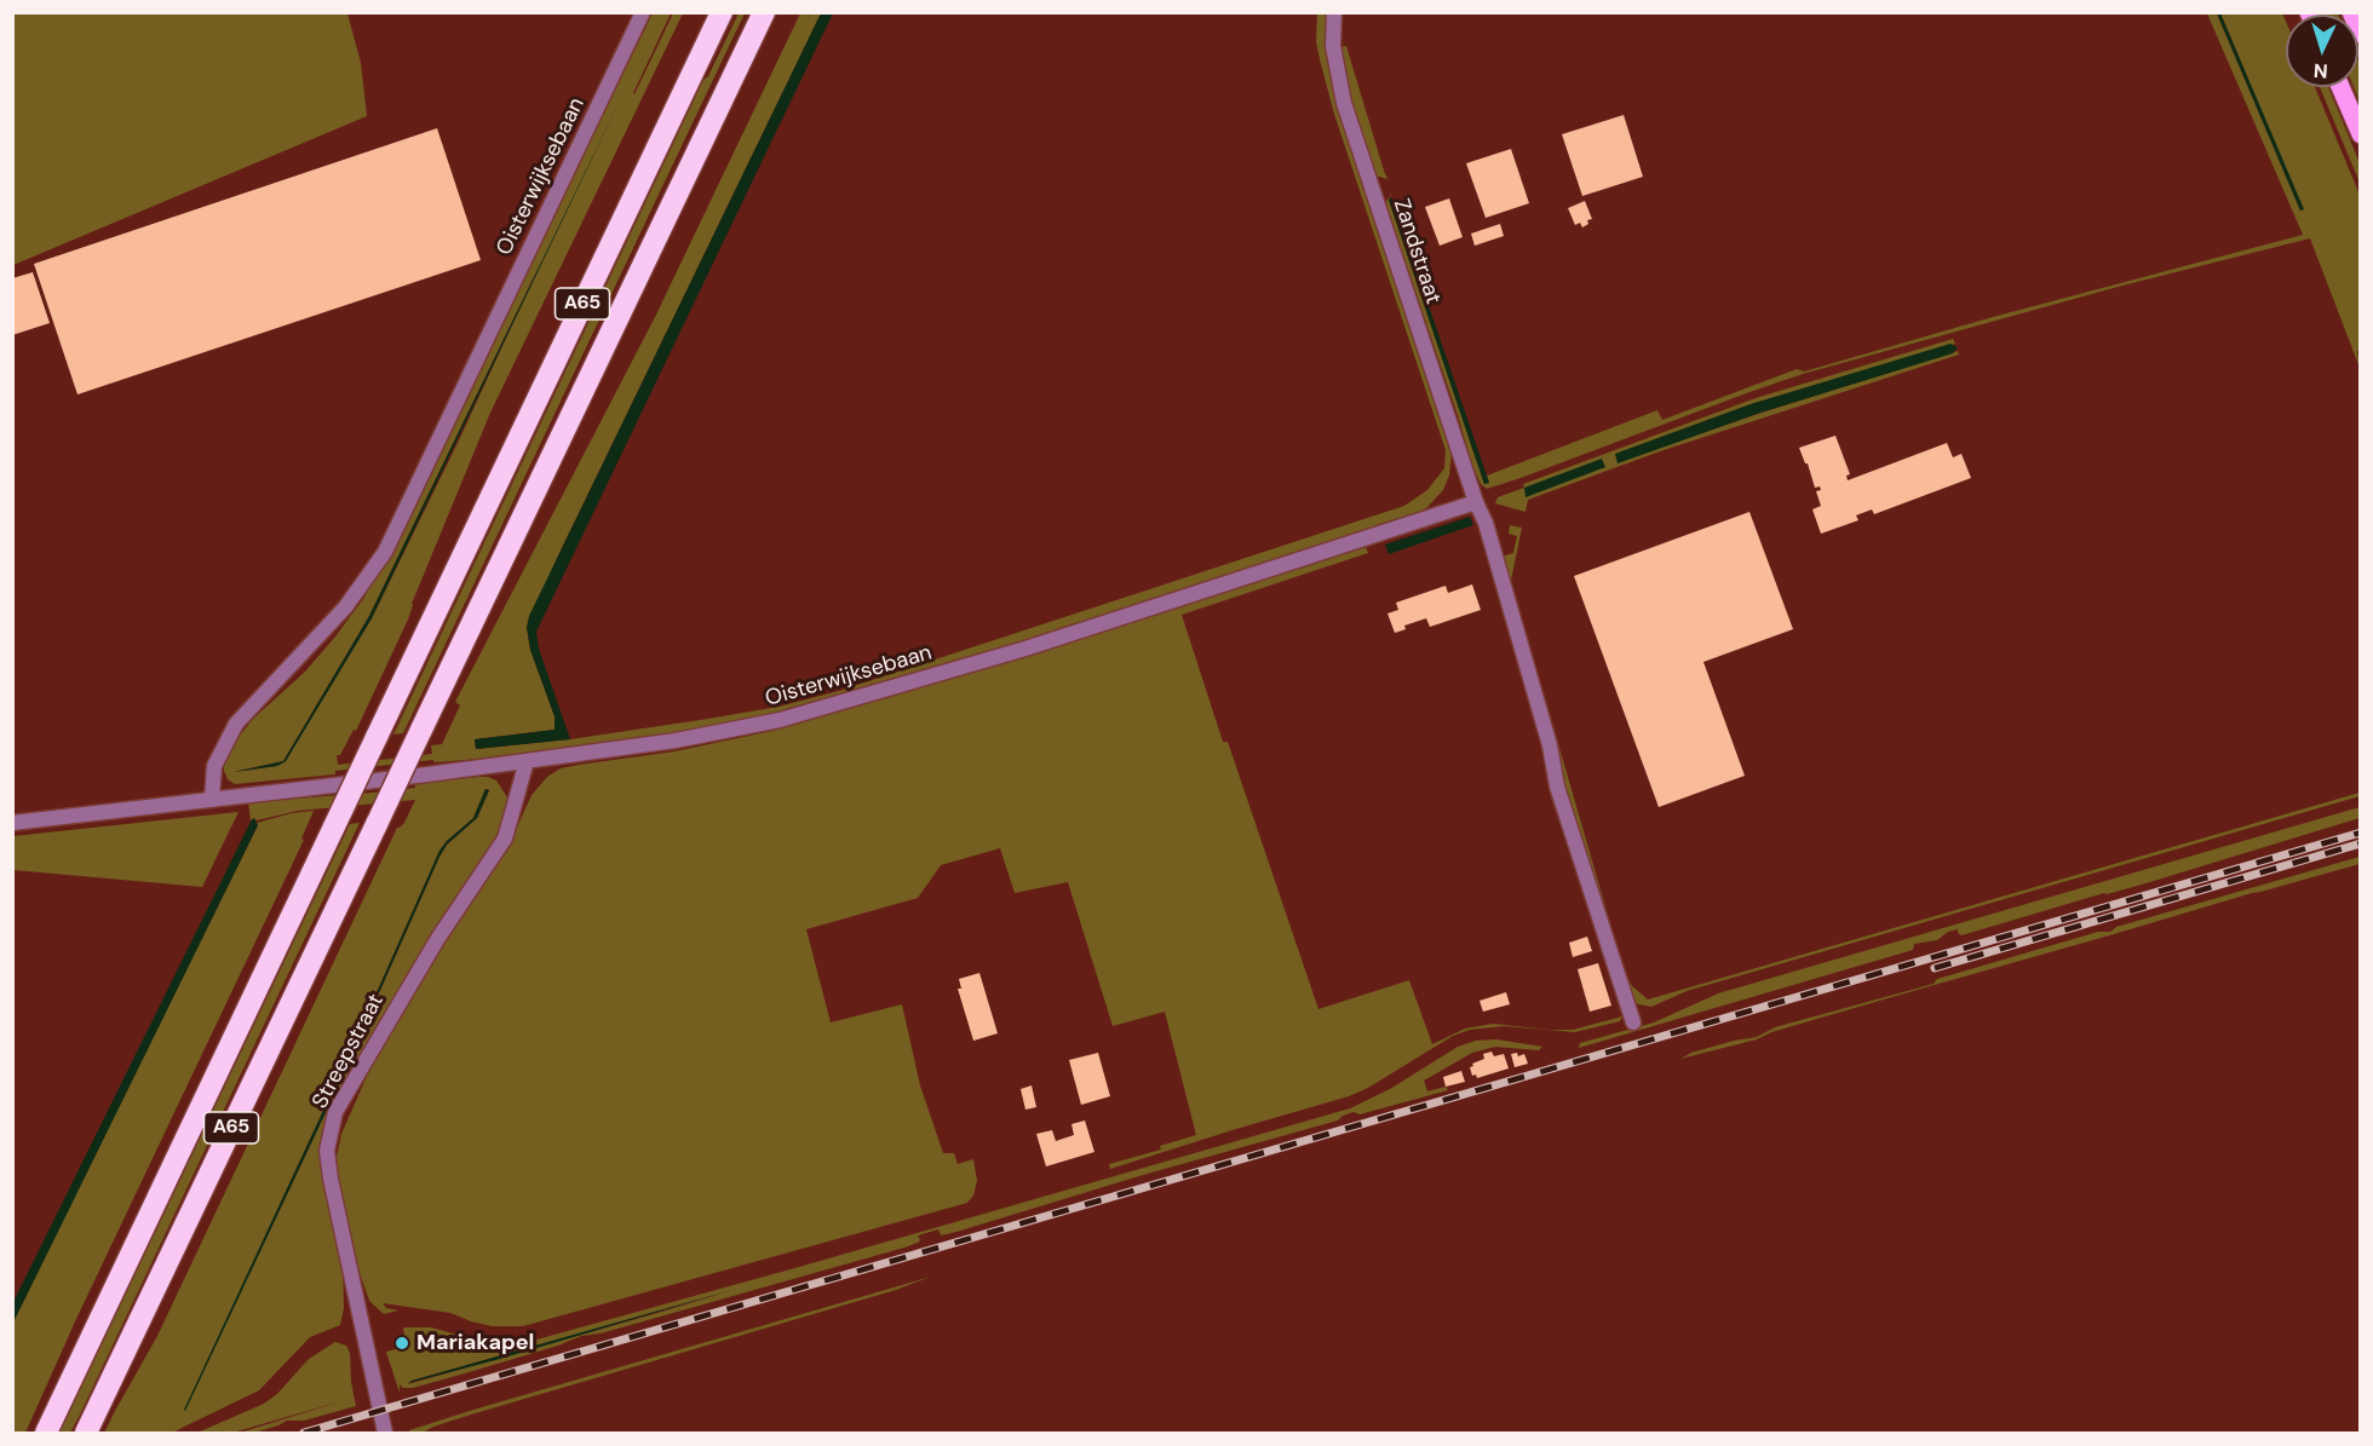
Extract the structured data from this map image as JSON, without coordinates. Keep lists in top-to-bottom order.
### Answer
{
  "streets": {
    "highway": ["A65"],
    "street": ["Oisterwijksebaan", "Zandstraat", "Streepstraat"]
  },
  "crossings": [
    ["Oisterwijksebaan", "Zandstraat"],
    ["Oisterwijksebaan", "Streepstraat"]
  ],
  "places": ["Mariakapel"],
  "north": "bottom"
}
